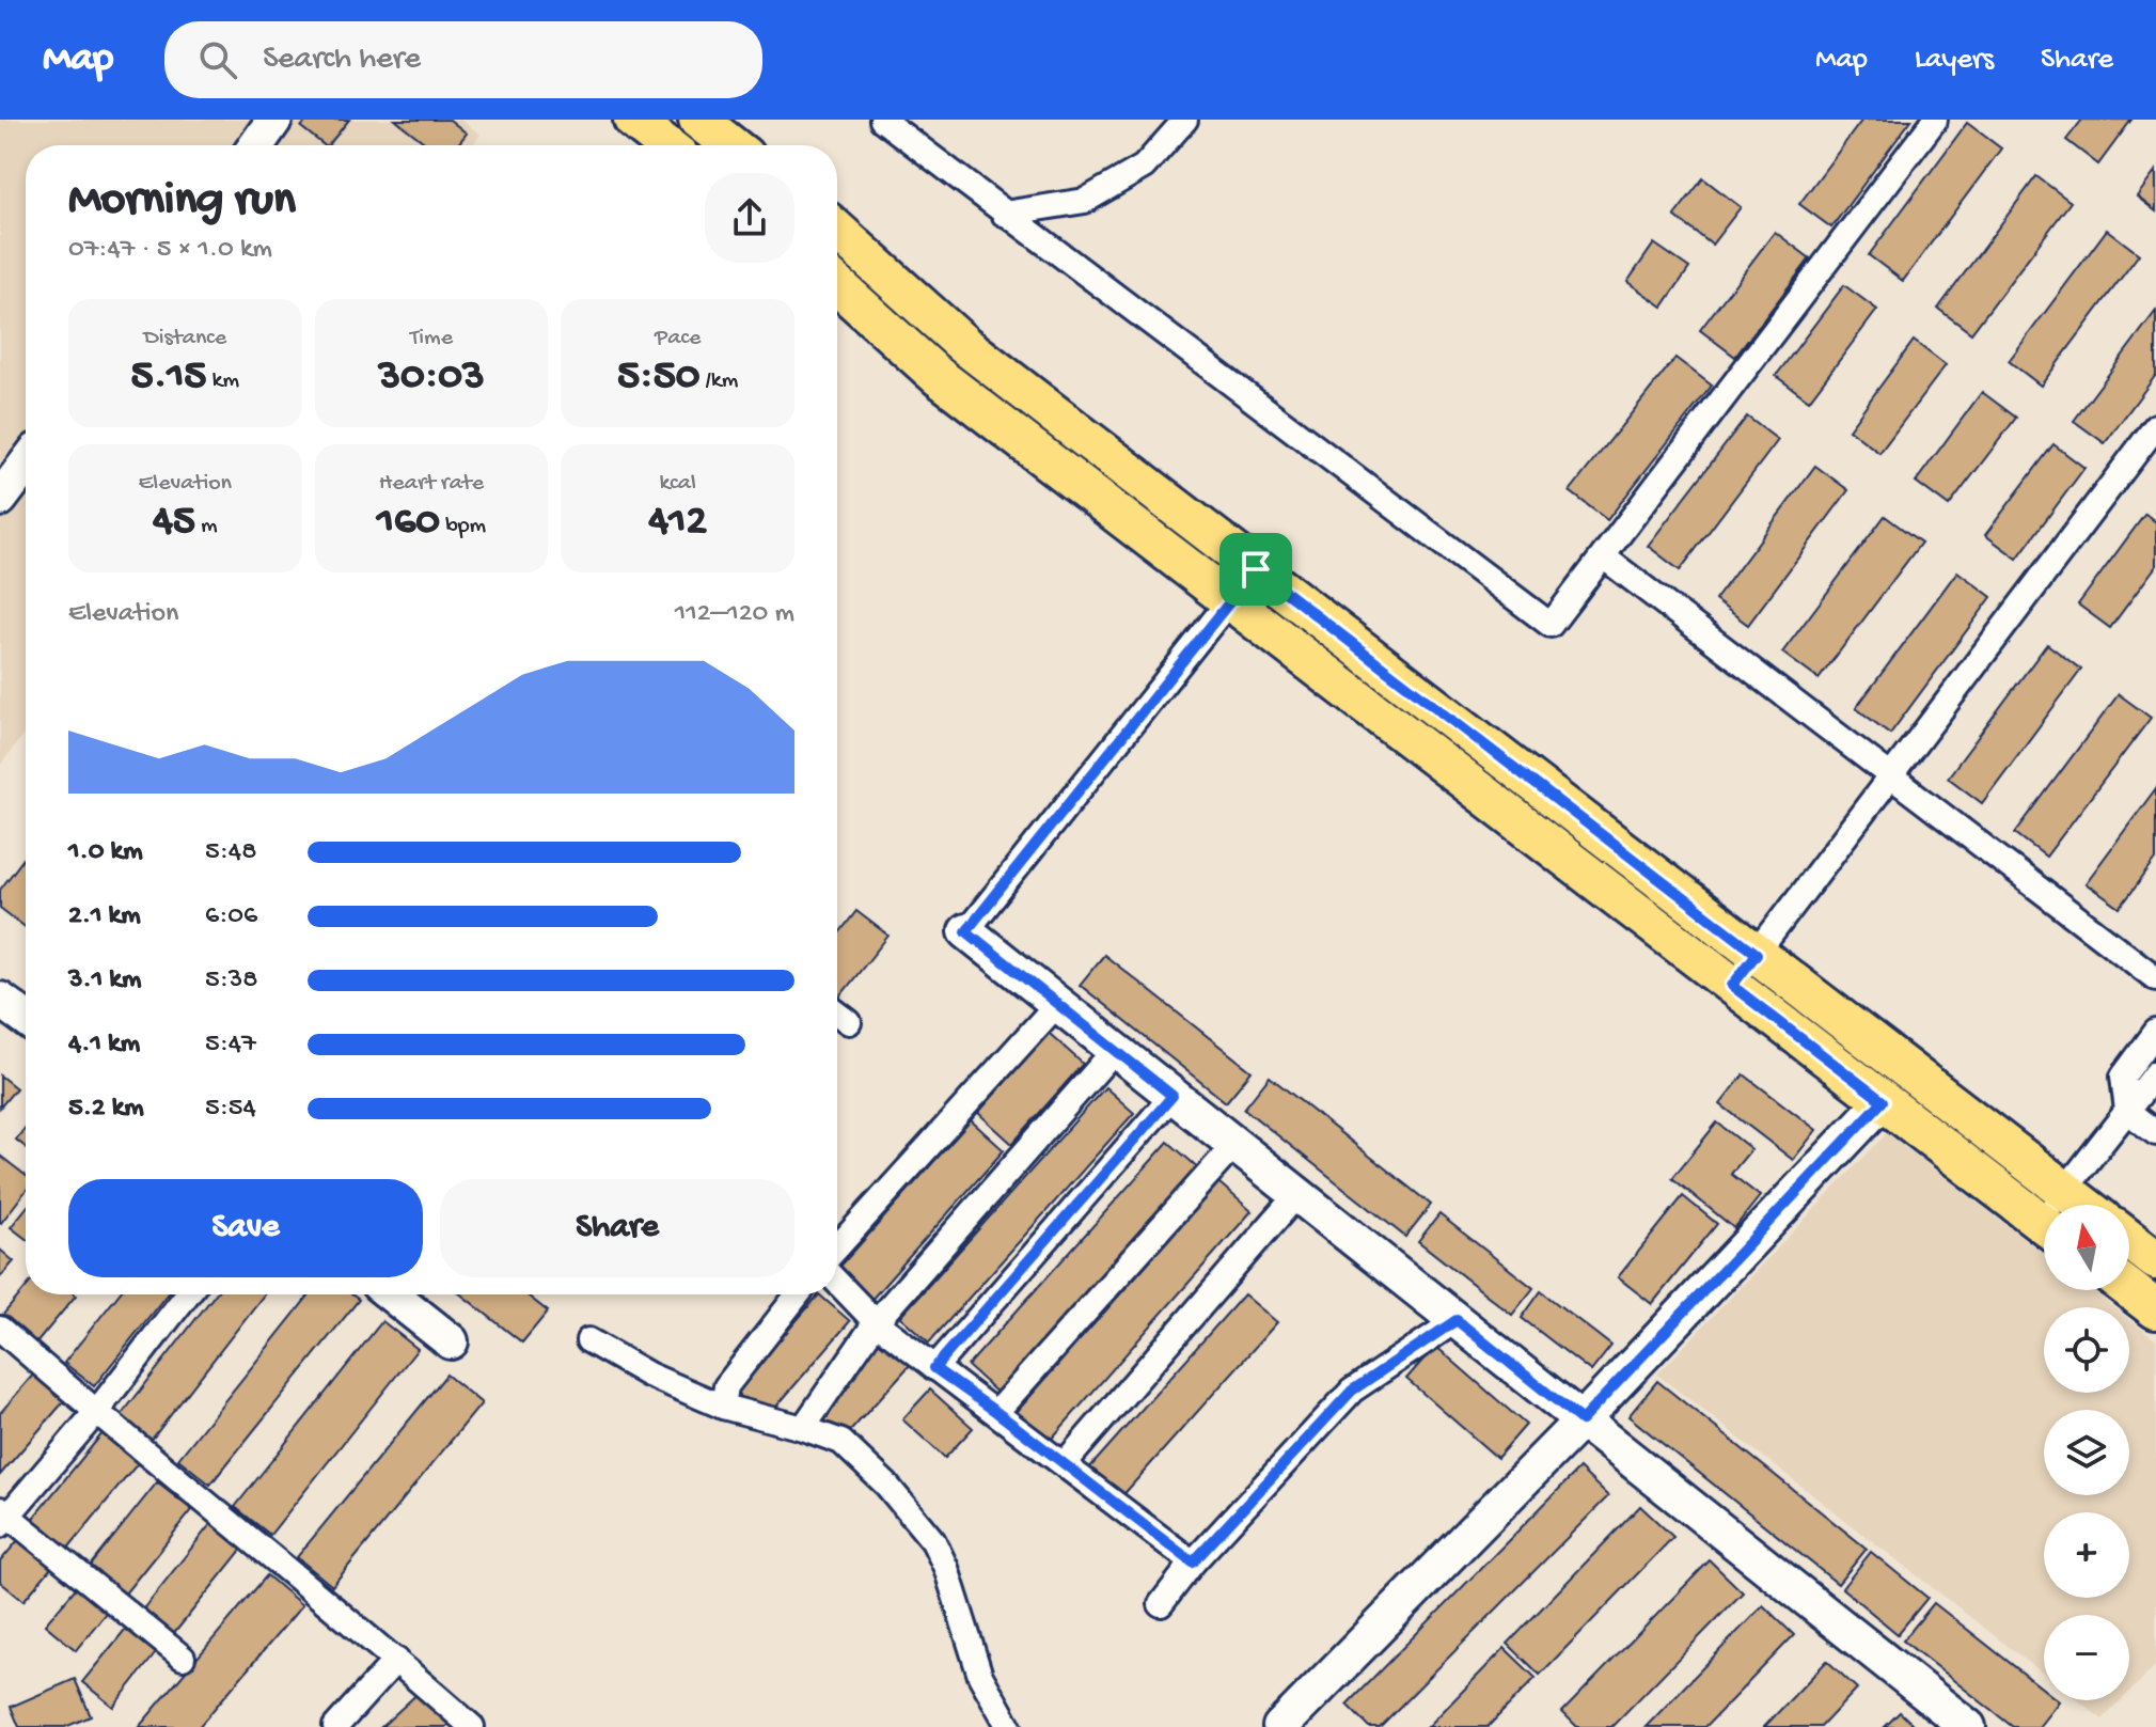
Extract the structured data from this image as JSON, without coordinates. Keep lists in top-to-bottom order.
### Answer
{
  "north": "top",
  "page": {
    "header": "Map",
    "search": "Search here",
    "nav": ["Map", "Layers", "Share"],
    "heading": ["Morning run", "07:47 · 5 × 1.0 km"],
    "stats": [
      ["Distance", "5.15 km"],
      ["Time", "30:03"],
      ["Pace", "5:50 /km"],
      ["Elevation", "45 m"],
      ["Heart rate", "160 bpm"],
      ["kcal", "412"]
    ],
    "chart": ["Elevation", "112–120 m"],
    "list": [
      {
        "name": "1.0 km",
        "note": "5:48"
      },
      {
        "name": "2.1 km",
        "note": "6:06"
      },
      {
        "name": "3.1 km",
        "note": "5:38"
      },
      {
        "name": "4.1 km",
        "note": "5:47"
      },
      {
        "name": "5.2 km",
        "note": "5:54"
      }
    ],
    "buttons": ["Save", "Share"],
    "map_buttons": ["+", "−"]
  }
}
